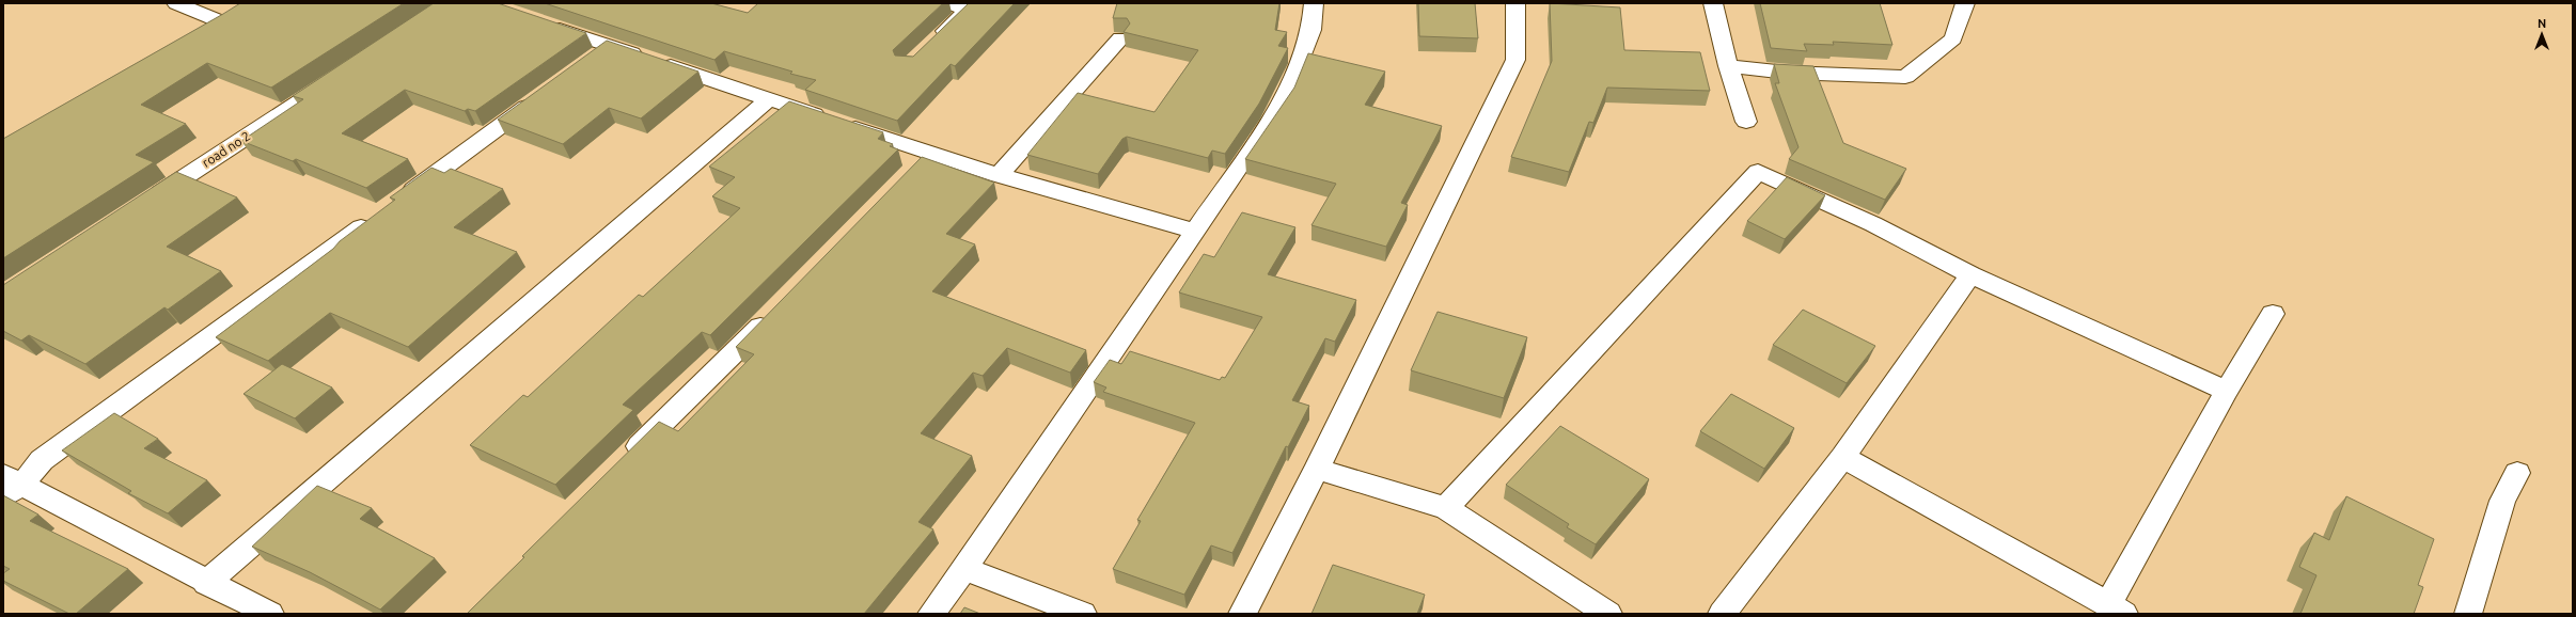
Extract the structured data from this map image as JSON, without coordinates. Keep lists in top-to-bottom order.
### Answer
{
  "streets": {
    "street": ["road no 2"]
  },
  "north": "top"
}
